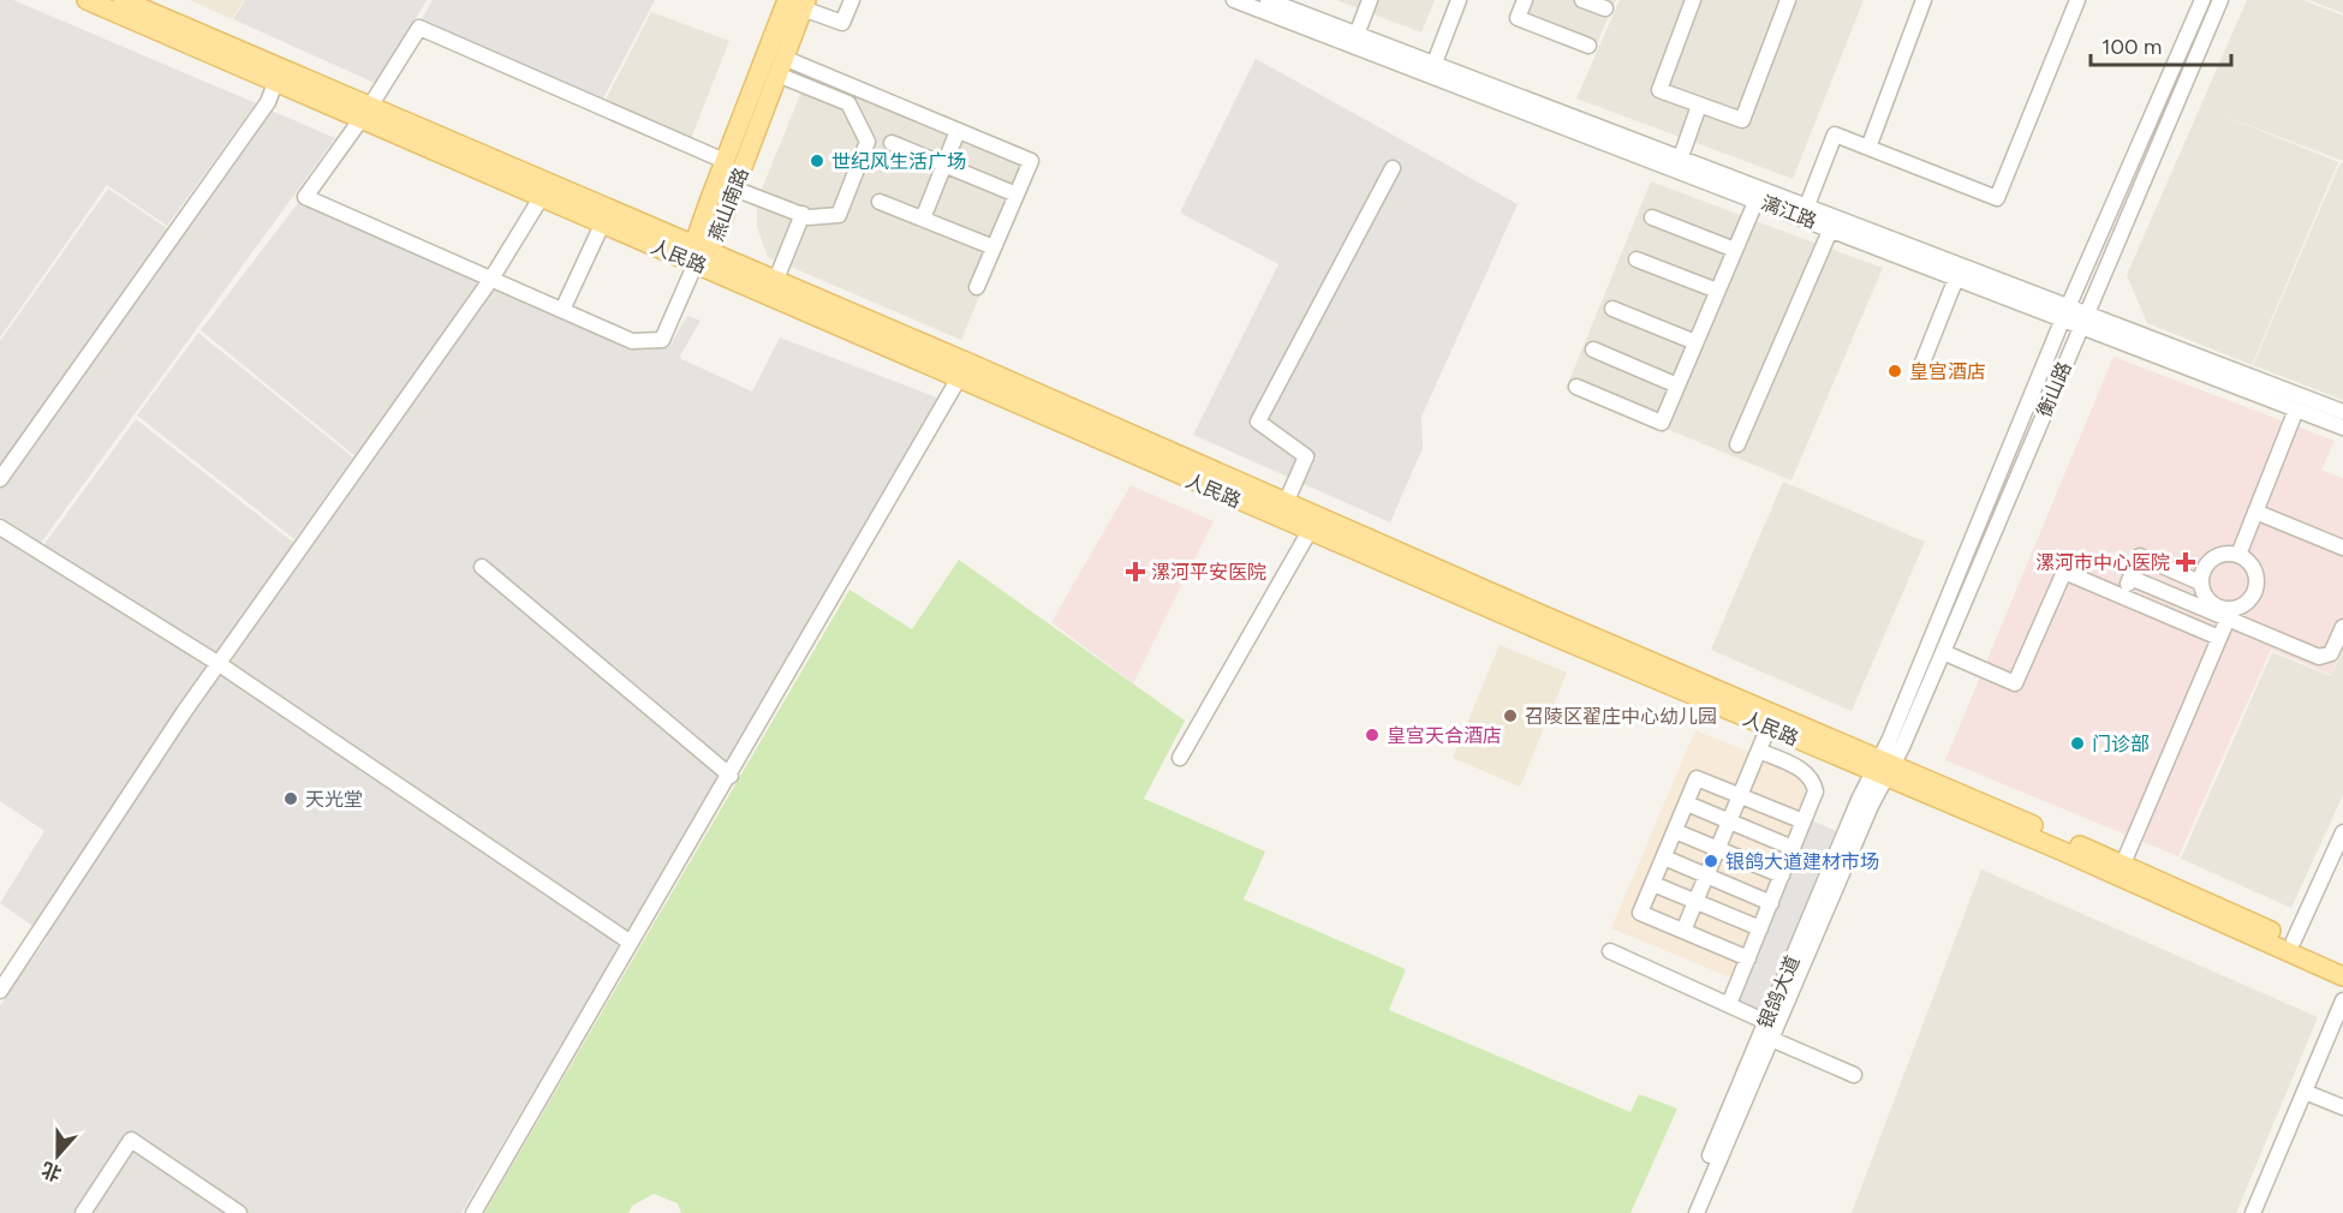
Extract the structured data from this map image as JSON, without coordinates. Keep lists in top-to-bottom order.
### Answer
{
  "streets": {
    "main road": ["燕山南路", "人民路"],
    "street": ["漓江路", "衡山路", "银鸽大道"]
  },
  "crossings": [
    ["燕山南路", "人民路"],
    ["漓江路", "衡山路"],
    ["人民路", "衡山路"],
    ["人民路", "银鸽大道"],
    ["衡山路", "银鸽大道"]
  ],
  "places": {
    "other": [
      "世纪风生活广场",
      "皇宫酒店",
      "召陵区翟庄中心幼儿园",
      "皇宫天合酒店",
      "门诊部",
      "天光堂",
      "银鸽大道建材市场"
    ],
    "health": ["漯河市中心医院", "漯河平安医院"]
  },
  "scale_bar": "100 m",
  "north": "bottom"
}
